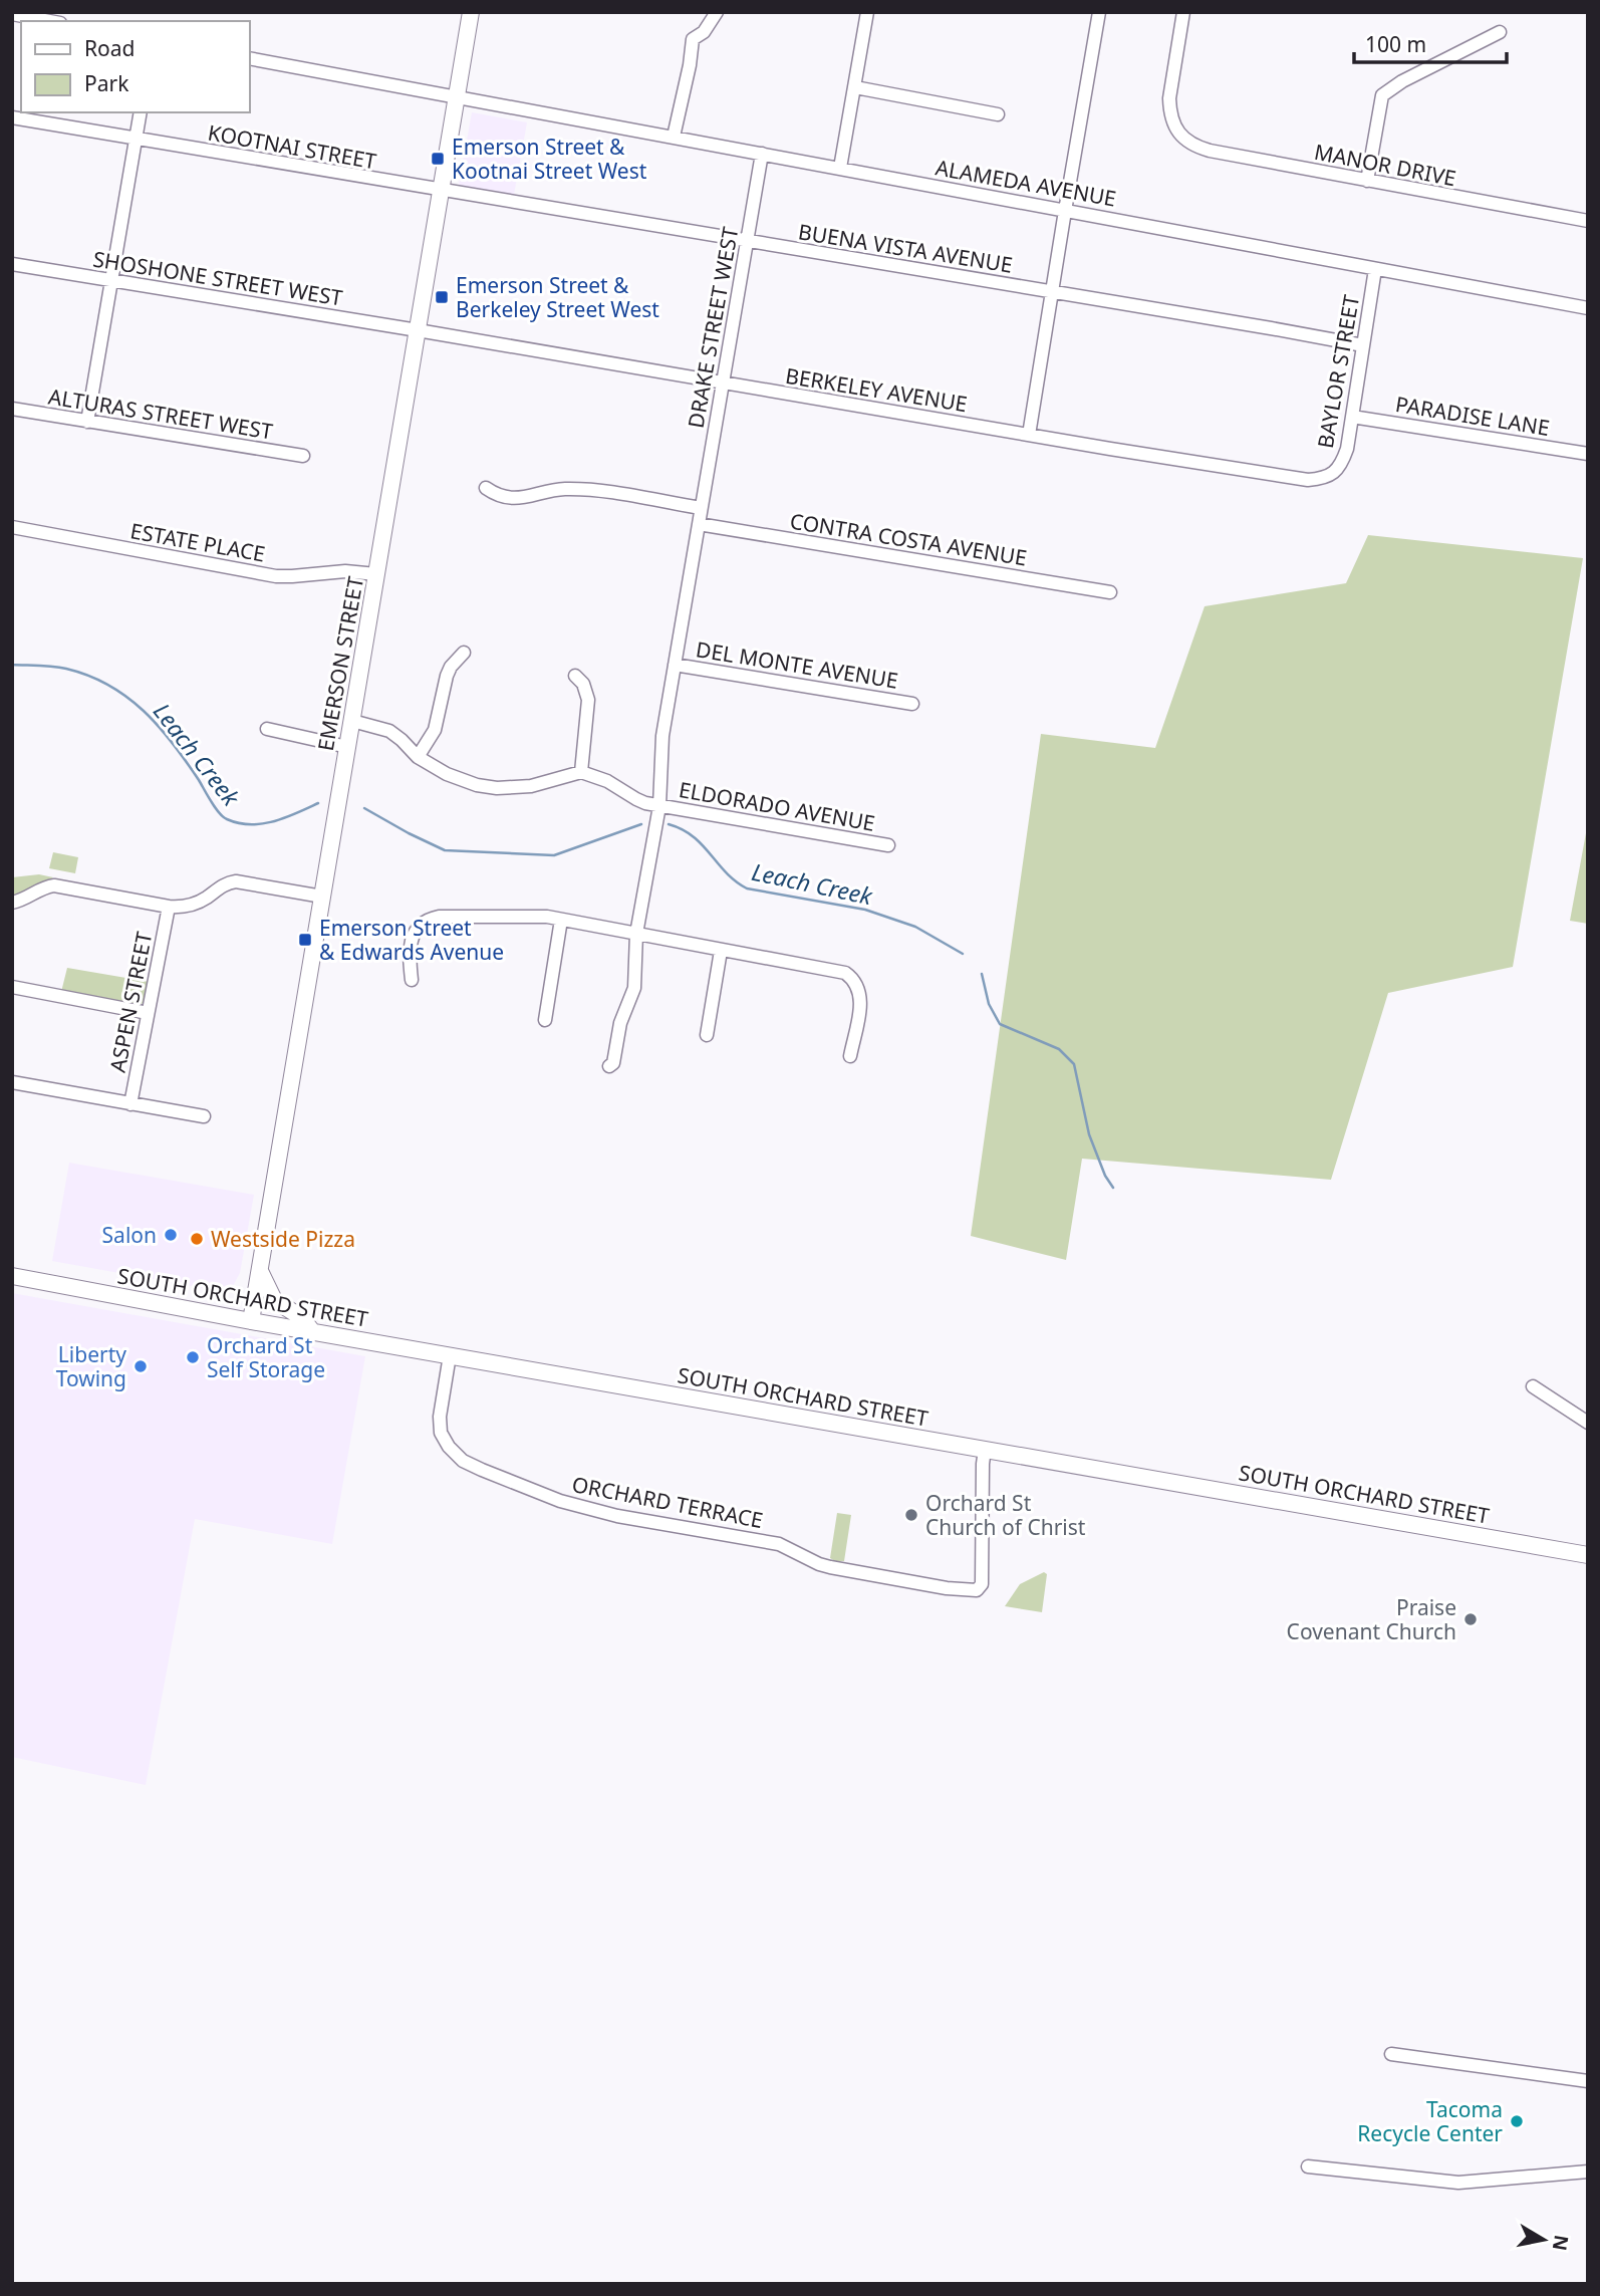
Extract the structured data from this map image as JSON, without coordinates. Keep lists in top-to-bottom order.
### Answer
{
  "streets": {
    "main road": ["EMERSON STREET", "SOUTH ORCHARD STREET"],
    "street": [
      "KOOTNAI STREET",
      "MANOR DRIVE",
      "ALAMEDA AVENUE",
      "BUENA VISTA AVENUE",
      "SHOSHONE STREET WEST",
      "DRAKE STREET WEST",
      "BAYLOR STREET",
      "BERKELEY AVENUE",
      "ALTURAS STREET WEST",
      "PARADISE LANE",
      "CONTRA COSTA AVENUE",
      "ESTATE PLACE",
      "DEL MONTE AVENUE",
      "ELDORADO AVENUE",
      "ASPEN STREET",
      "ORCHARD TERRACE"
    ]
  },
  "crossings": [
    ["KOOTNAI STREET", "BUENA VISTA AVENUE"],
    ["KOOTNAI STREET", "EMERSON STREET"],
    ["ALAMEDA AVENUE", "DRAKE STREET WEST"],
    ["ALAMEDA AVENUE", "BAYLOR STREET"],
    ["ALAMEDA AVENUE", "EMERSON STREET"],
    ["BUENA VISTA AVENUE", "DRAKE STREET WEST"],
    ["BUENA VISTA AVENUE", "BAYLOR STREET"],
    ["BUENA VISTA AVENUE", "EMERSON STREET"],
    ["SHOSHONE STREET WEST", "BERKELEY AVENUE"],
    ["SHOSHONE STREET WEST", "EMERSON STREET"],
    ["DRAKE STREET WEST", "BERKELEY AVENUE"],
    ["DRAKE STREET WEST", "CONTRA COSTA AVENUE"],
    ["BAYLOR STREET", "BERKELEY AVENUE"],
    ["BAYLOR STREET", "PARADISE LANE"],
    ["BERKELEY AVENUE", "EMERSON STREET"],
    ["ESTATE PLACE", "EMERSON STREET"],
    ["EMERSON STREET", "SOUTH ORCHARD STREET"],
    ["SOUTH ORCHARD STREET", "ORCHARD TERRACE"]
  ],
  "water": ["Leach Creek"],
  "places": {
    "transit": ["Emerson Street & Kootnai Street West", "Emerson Street & Berkeley Street West", "Emerson Street & Edwards Avenue"],
    "other": [
      "Salon",
      "Westside Pizza",
      "Orchard St Self Storage",
      "Liberty Towing",
      "Orchard St Church of Christ",
      "Praise Covenant Church",
      "Tacoma Recycle Center"
    ]
  },
  "legend": ["Road", "Park"],
  "scale_bar": "100 m",
  "north": "right"
}
